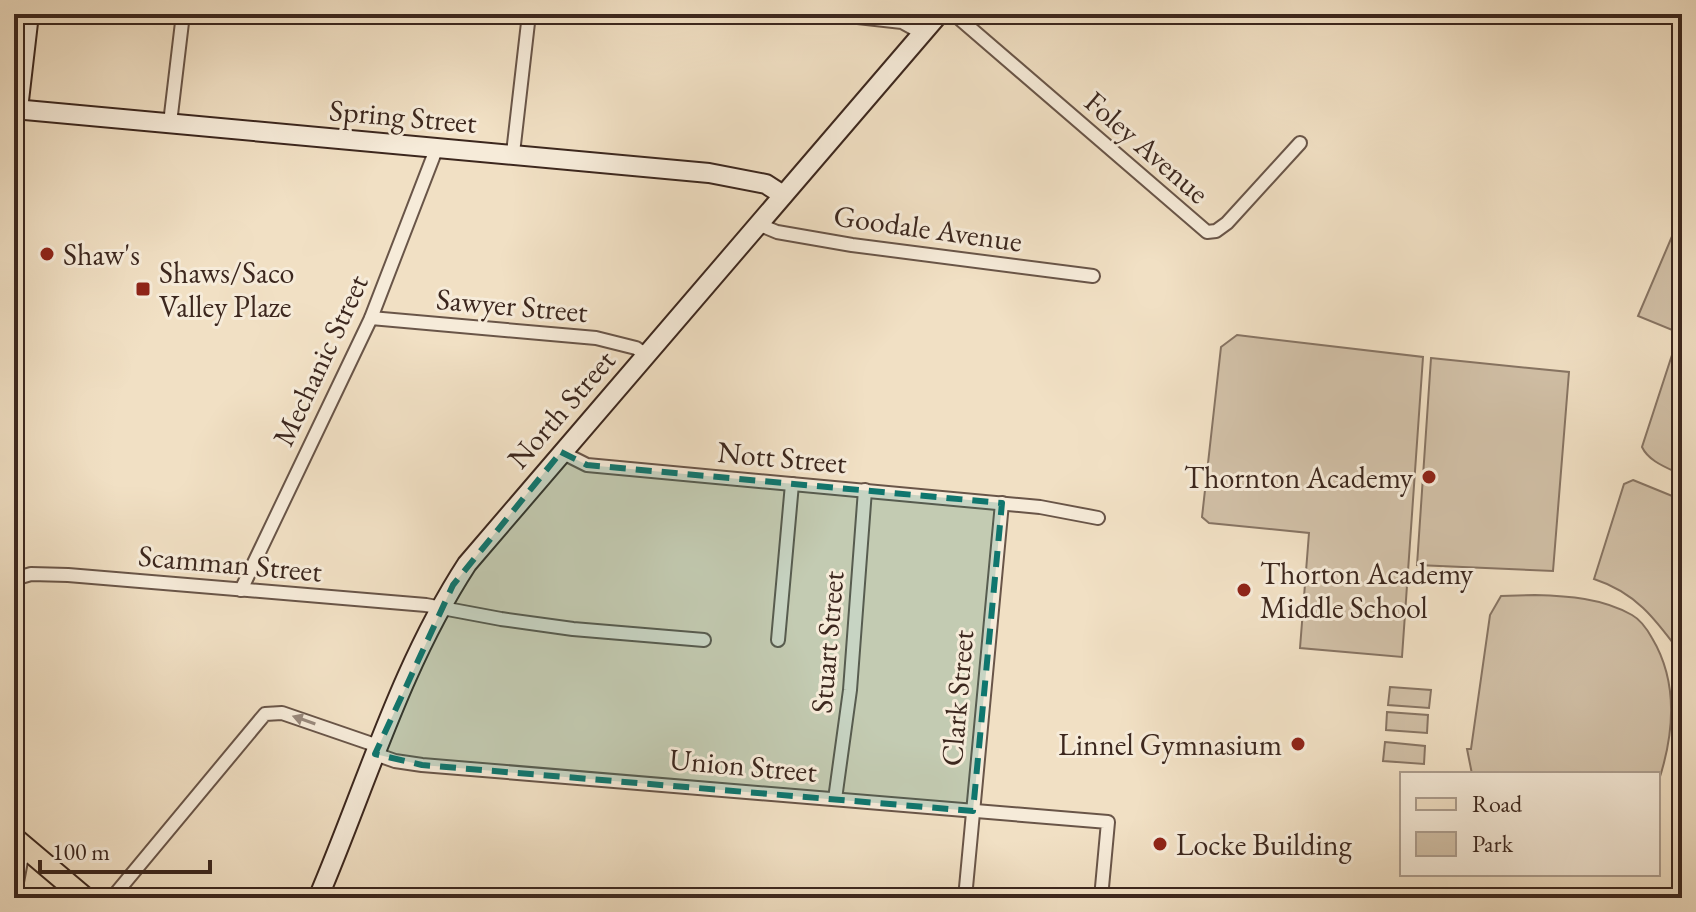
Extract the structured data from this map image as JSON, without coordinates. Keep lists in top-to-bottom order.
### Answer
{
  "streets": {
    "main road": ["Spring Street", "North Street"],
    "street": [
      "Foley Avenue",
      "Goodale Avenue",
      "Sawyer Street",
      "Mechanic Street",
      "Nott Street",
      "Scamman Street",
      "Stuart Street",
      "Clark Street",
      "Union Street"
    ]
  },
  "crossings": [
    ["Spring Street", "Mechanic Street"],
    ["Spring Street", "North Street"],
    ["Goodale Avenue", "North Street"],
    ["Sawyer Street", "Mechanic Street"],
    ["Sawyer Street", "North Street"],
    ["Mechanic Street", "Scamman Street"],
    ["North Street", "Nott Street"],
    ["North Street", "Scamman Street"],
    ["North Street", "Union Street"],
    ["Nott Street", "Stuart Street"],
    ["Nott Street", "Clark Street"],
    ["Stuart Street", "Union Street"],
    ["Clark Street", "Union Street"]
  ],
  "places": {
    "other": [
      "Shaw's",
      "Thornton Academy",
      "Thorton Academy Middle School",
      "Linnel Gymnasium",
      "Locke Building"
    ],
    "transit": ["Shaws/Saco Valley Plaze"]
  },
  "legend": ["Road", "Park"],
  "scale_bar": "100 m"
}
